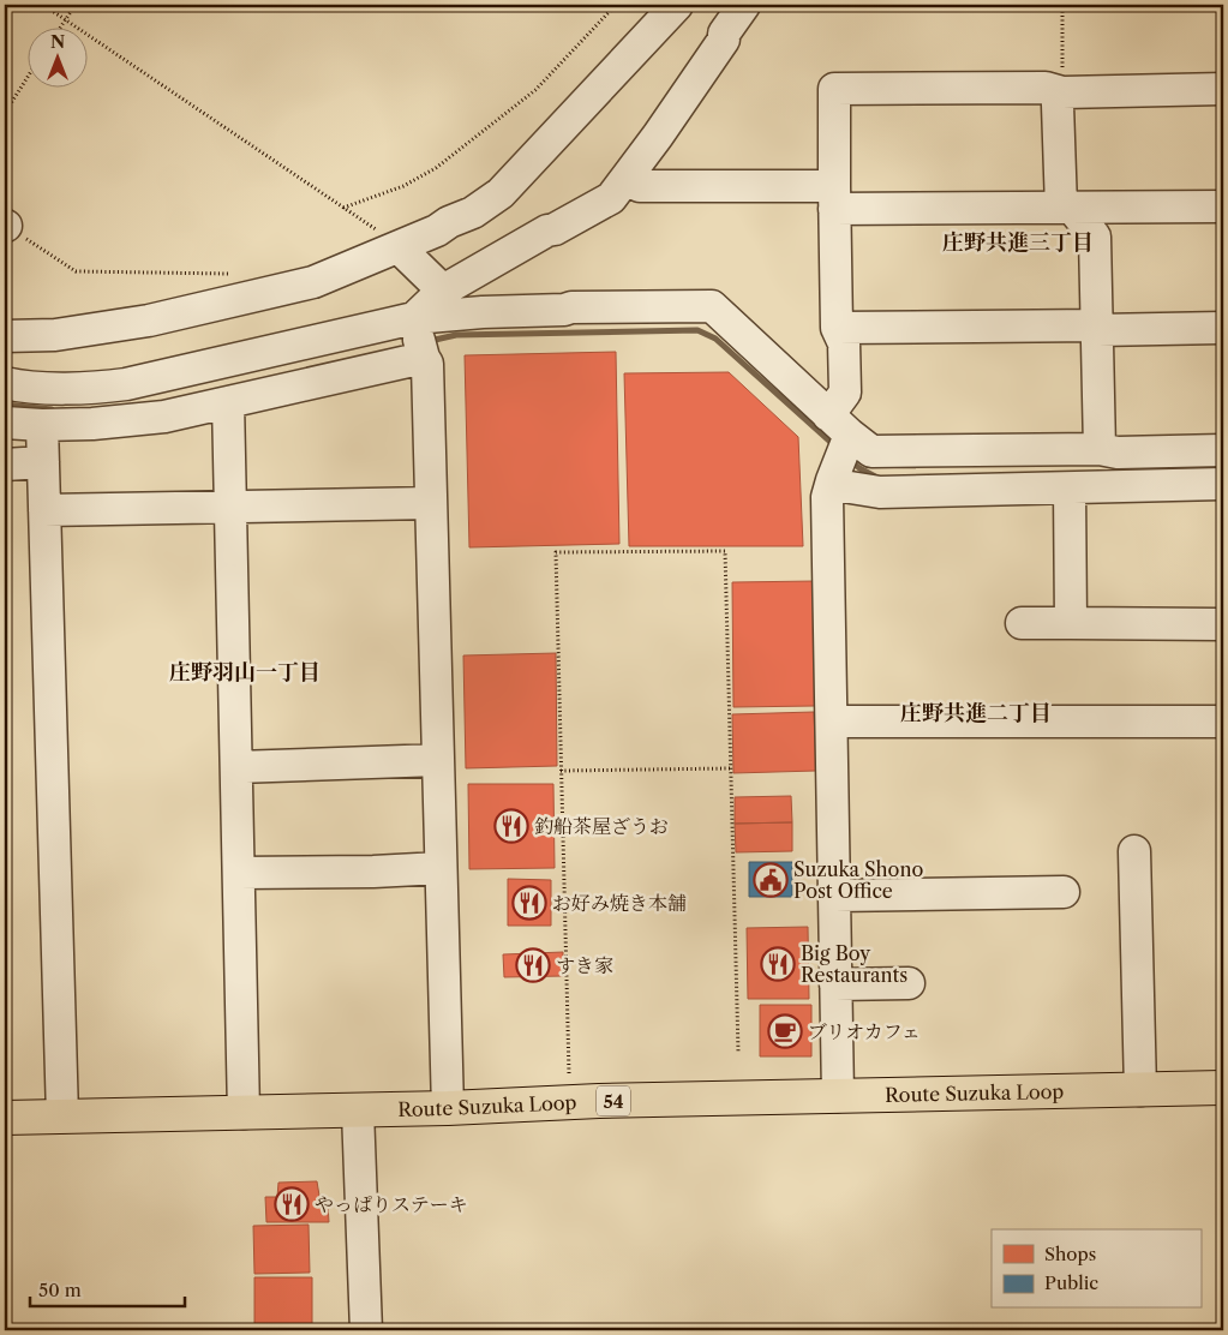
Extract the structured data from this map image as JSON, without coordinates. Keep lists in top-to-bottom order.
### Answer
{
  "streets": {
    "main road": ["Route Suzuka Loop", "54"]
  },
  "districts": ["庄野共進三丁目", "庄野羽山一丁目", "庄野共進二丁目"],
  "places": {
    "restaurant": [
      "釣船茶屋ざうお",
      "お好み焼き本舗",
      "Big Boy Restaurants",
      "すき家",
      "やっぱりステーキ"
    ],
    "public building": ["Suzuka Shono Post Office"],
    "cafe": ["ブリオカフェ"]
  },
  "legend": ["Shops", "Public"],
  "scale_bar": "50 m",
  "north": "top"
}
